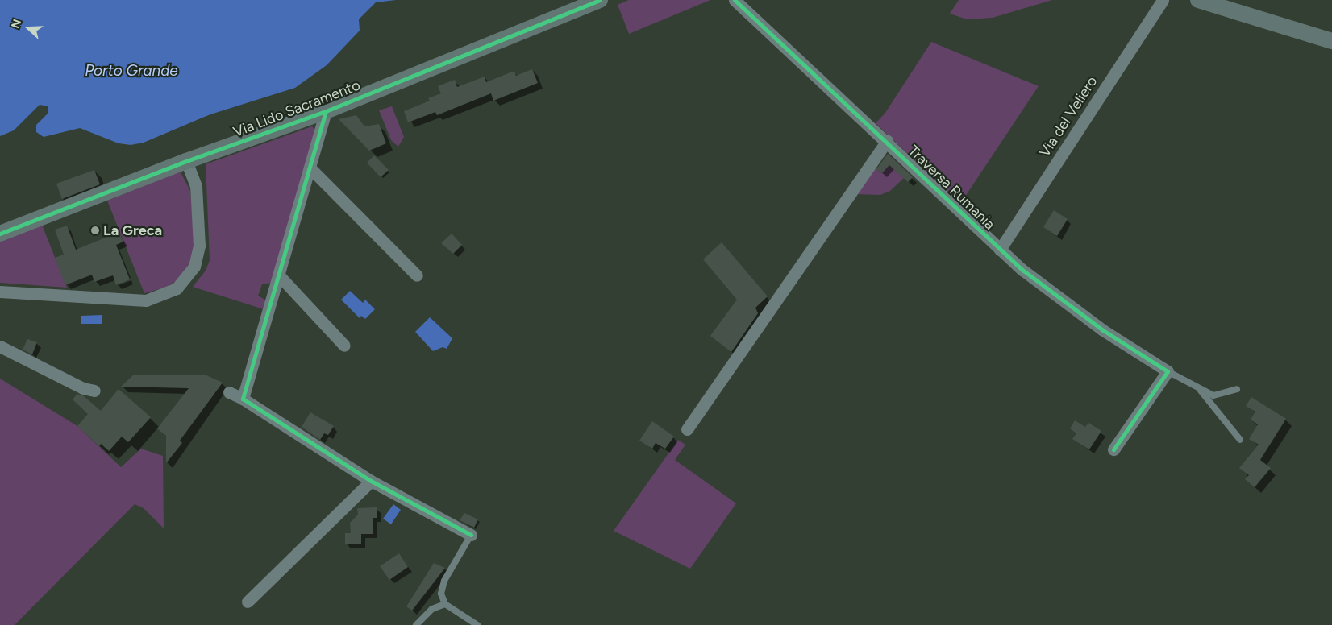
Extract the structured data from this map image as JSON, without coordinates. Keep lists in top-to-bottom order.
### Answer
{
  "streets": {
    "street": ["Via Lido Sacramento", "Via del Veliero", "Traversa Rumania"]
  },
  "crossings": [
    ["Via del Veliero", "Traversa Rumania"]
  ],
  "water": ["Porto Grande"],
  "places": ["La Greca"],
  "north": "left"
}
